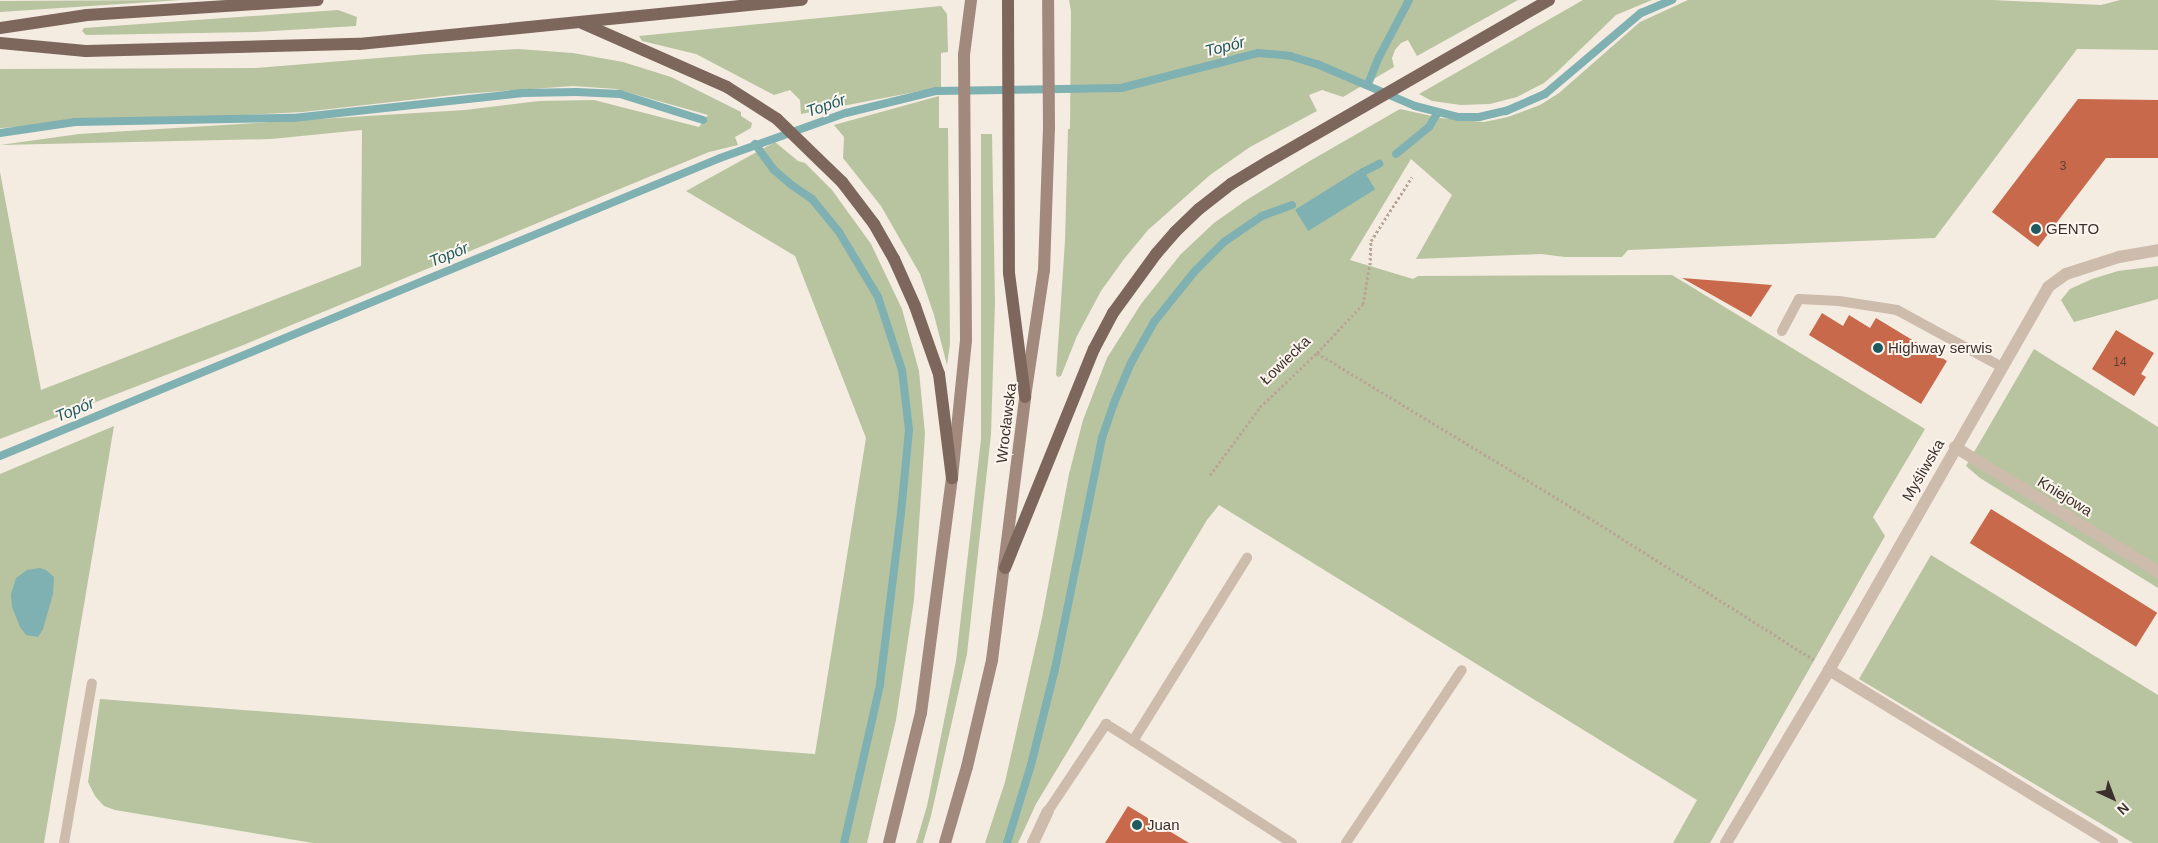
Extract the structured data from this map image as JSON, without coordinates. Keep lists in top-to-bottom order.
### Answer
{
  "streets": {
    "main road": ["Wrocławska"],
    "street": ["Myśliwska", "Kniejowa"],
    "path": ["Łowiecka"]
  },
  "crossings": [
    ["Myśliwska", "Kniejowa"]
  ],
  "water": ["Topór"],
  "places": ["GENTO", "Highway serwis", "Juan"],
  "house_numbers": ["3", "14"],
  "north": "bottom right"
}
